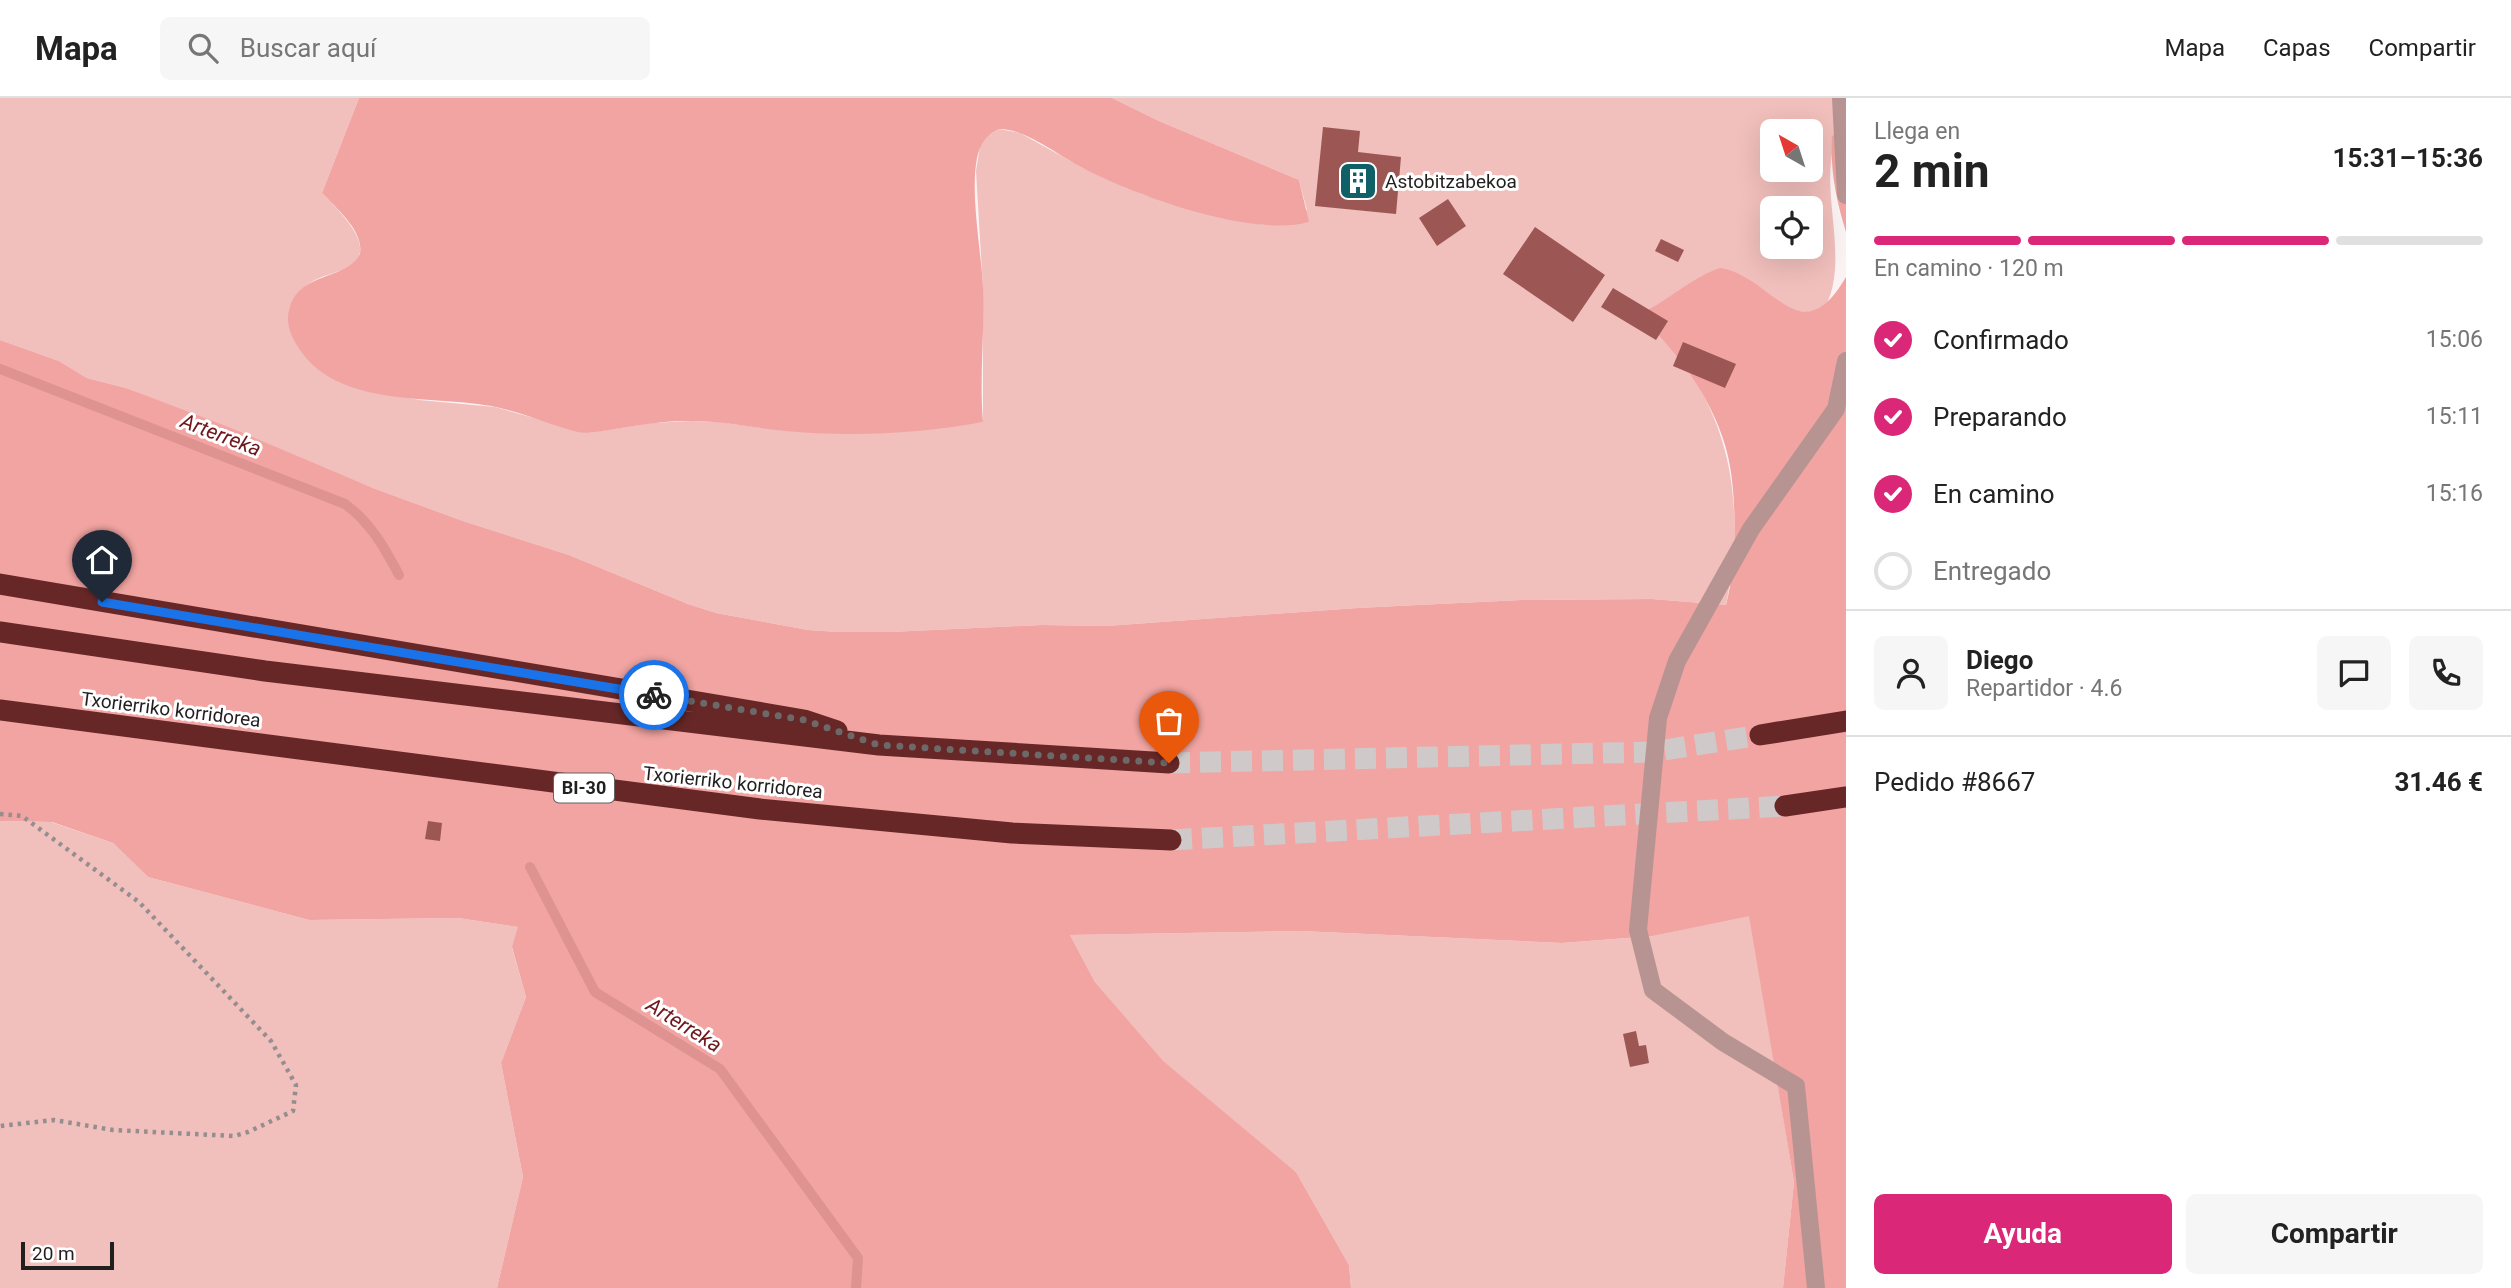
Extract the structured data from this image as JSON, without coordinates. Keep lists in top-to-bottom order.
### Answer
{
  "streets": {
    "highway": ["Txorierriko korridorea", "BI-30"]
  },
  "water": ["Arterreka"],
  "places": {
    "building": ["Astobitzabekoa"]
  },
  "scale_bar": "20 m",
  "north": "top left",
  "page": {
    "header": "Mapa",
    "search": "Buscar aquí",
    "nav": ["Mapa", "Capas", "Compartir"],
    "heading": ["2 min", "Llega en", "15:31–15:36"],
    "panel": [
      "Diego",
      "Repartidor · 4.6",
      "Pedido #8667",
      "31.46 €"
    ],
    "bar": "En camino · 120 m",
    "list": [
      ["Confirmado", "15:06"],
      ["Preparando", "15:11"],
      ["En camino", "15:16"],
      "Entregado"
    ],
    "buttons": ["Ayuda", "Compartir"],
    "scale": "20 m"
  }
}
